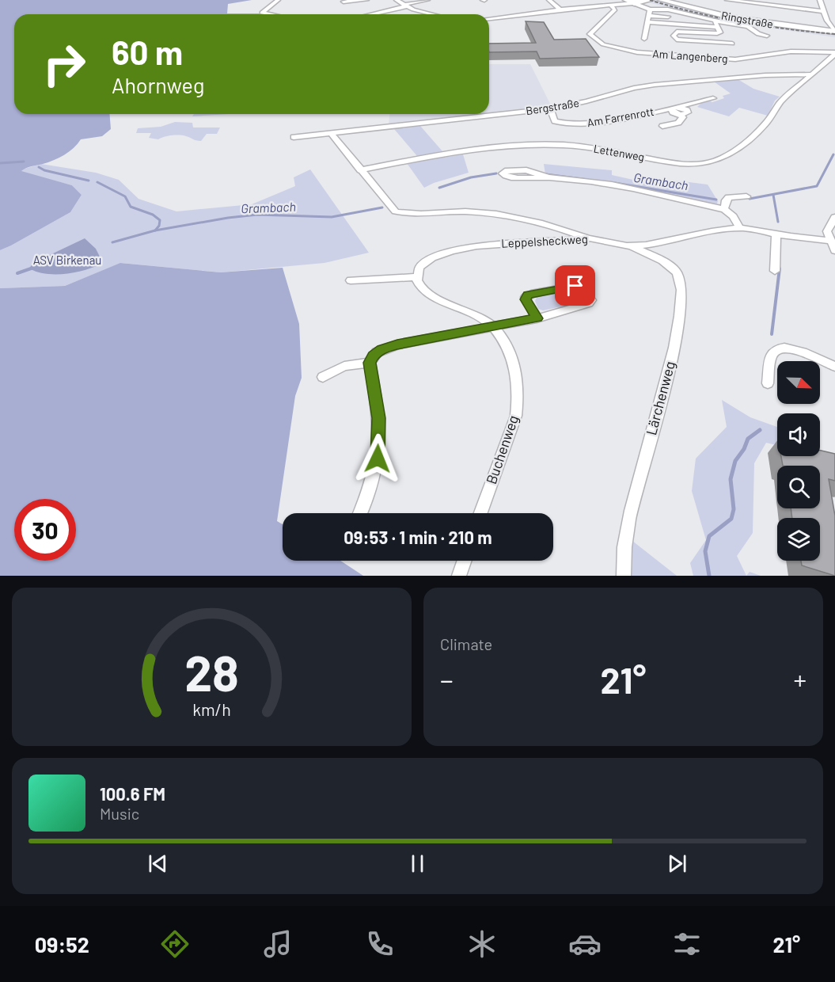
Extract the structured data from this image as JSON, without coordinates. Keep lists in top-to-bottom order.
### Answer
{
  "streets": {
    "main road": ["Ringstraße"],
    "street": [
      "Am Langenberg",
      "Bergstraße",
      "Am Farrenrott",
      "Lettenweg",
      "Leppelsheckweg",
      "Lärchenweg",
      "Buchenweg"
    ]
  },
  "crossings": [
    ["Am Langenberg", "Lettenweg"],
    ["Bergstraße", "Am Farrenrott"],
    ["Bergstraße", "Lettenweg"],
    ["Leppelsheckweg", "Lärchenweg"]
  ],
  "water": ["Grambach"],
  "parks": ["ASV Birkenau"],
  "north": "bottom right",
  "page": {
    "turn": ["60 m", "Ahornweg"],
    "limit": "30",
    "trip": "09:53 · 1 min · 210 m",
    "tile": "Climate",
    "heat": ["−", "21°", "+"],
    "song": ["100.6 FM", "Music"],
    "tabs": ["09:52", "21°"],
    "gauge": ["28", "km/h"]
  }
}
